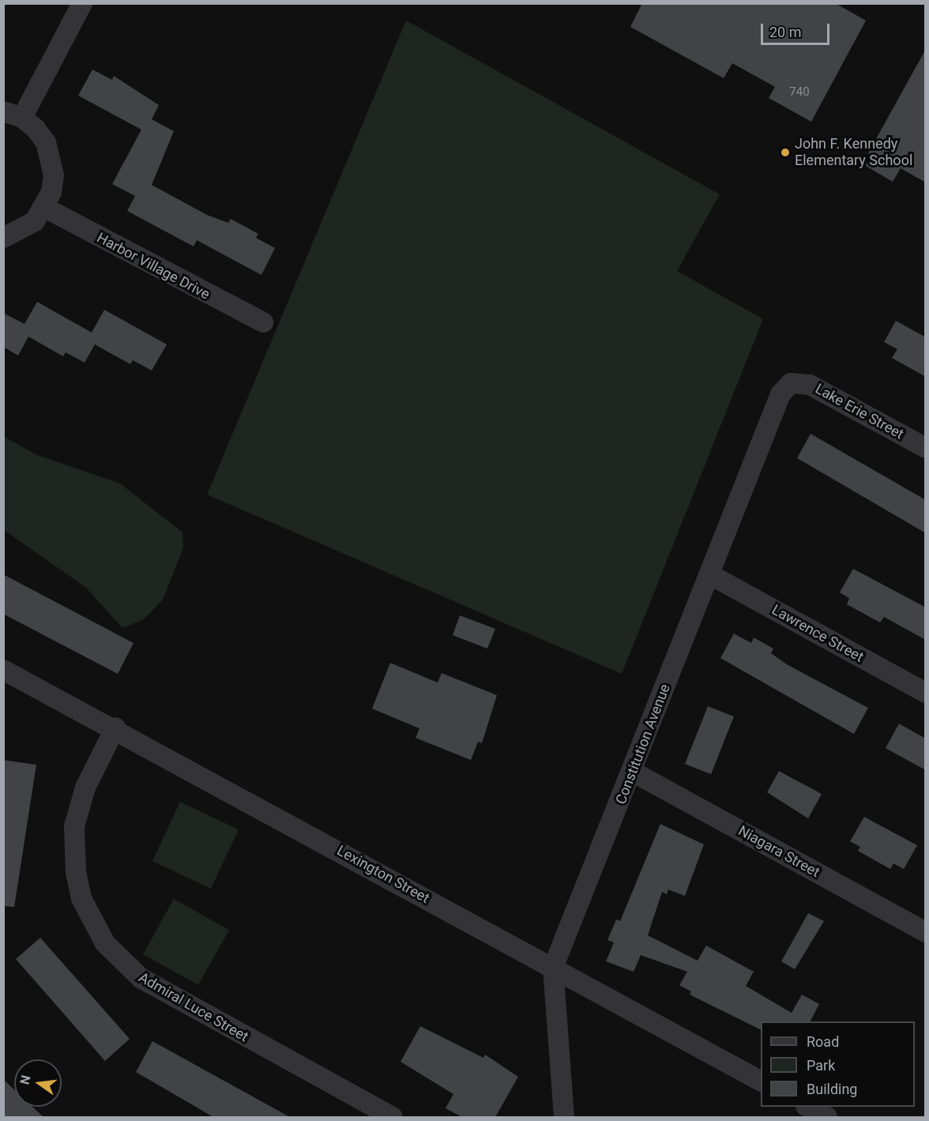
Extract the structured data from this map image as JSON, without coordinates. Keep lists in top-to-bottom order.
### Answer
{
  "streets": {
    "street": [
      "Harbor Village Drive",
      "Lake Erie Street",
      "Lawrence Street",
      "Constitution Avenue",
      "Niagara Street",
      "Lexington Street",
      "Admiral Luce Street"
    ]
  },
  "crossings": [
    ["Lake Erie Street", "Constitution Avenue"],
    ["Lawrence Street", "Constitution Avenue"],
    ["Constitution Avenue", "Niagara Street"],
    ["Constitution Avenue", "Lexington Street"],
    ["Lexington Street", "Admiral Luce Street"]
  ],
  "places": ["John F. Kennedy Elementary School"],
  "house_numbers": ["740"],
  "legend": ["Road", "Park", "Building"],
  "scale_bar": "20 m",
  "north": "left"
}
